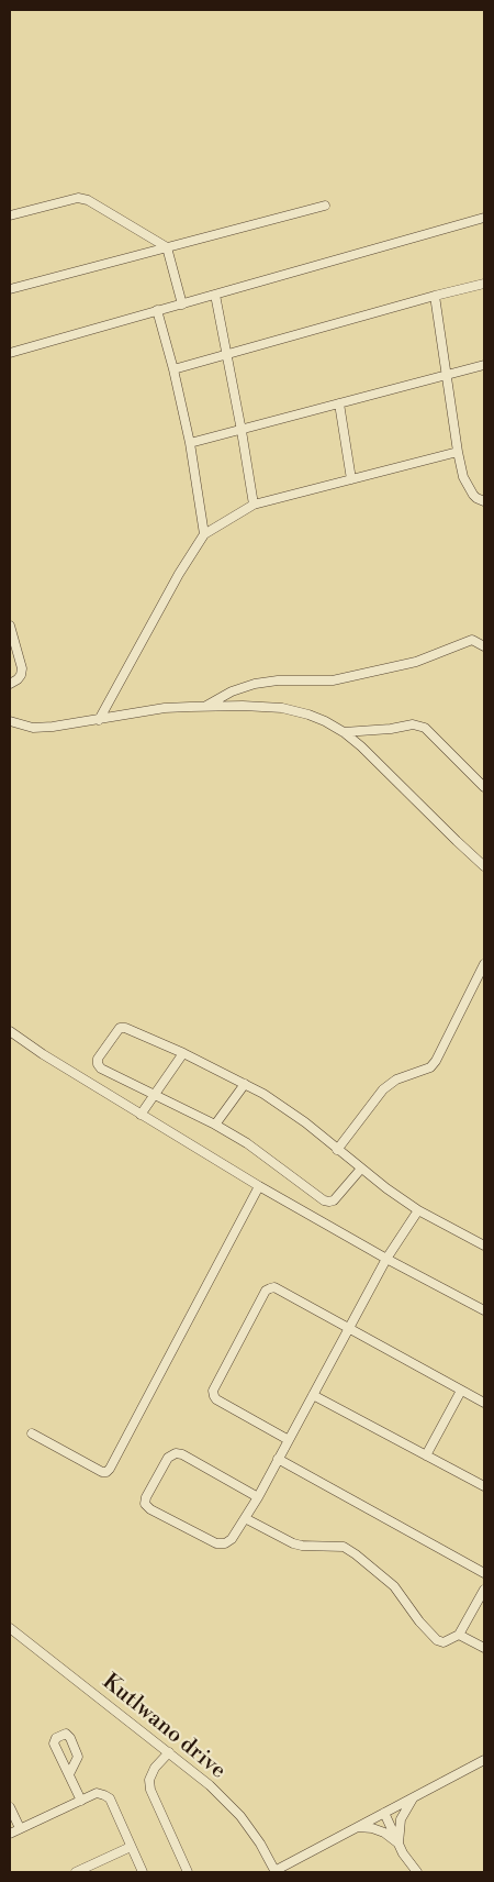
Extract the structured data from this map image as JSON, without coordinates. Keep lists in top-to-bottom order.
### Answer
{
  "streets": {
    "street": ["Kutlwano drive"]
  }
}
